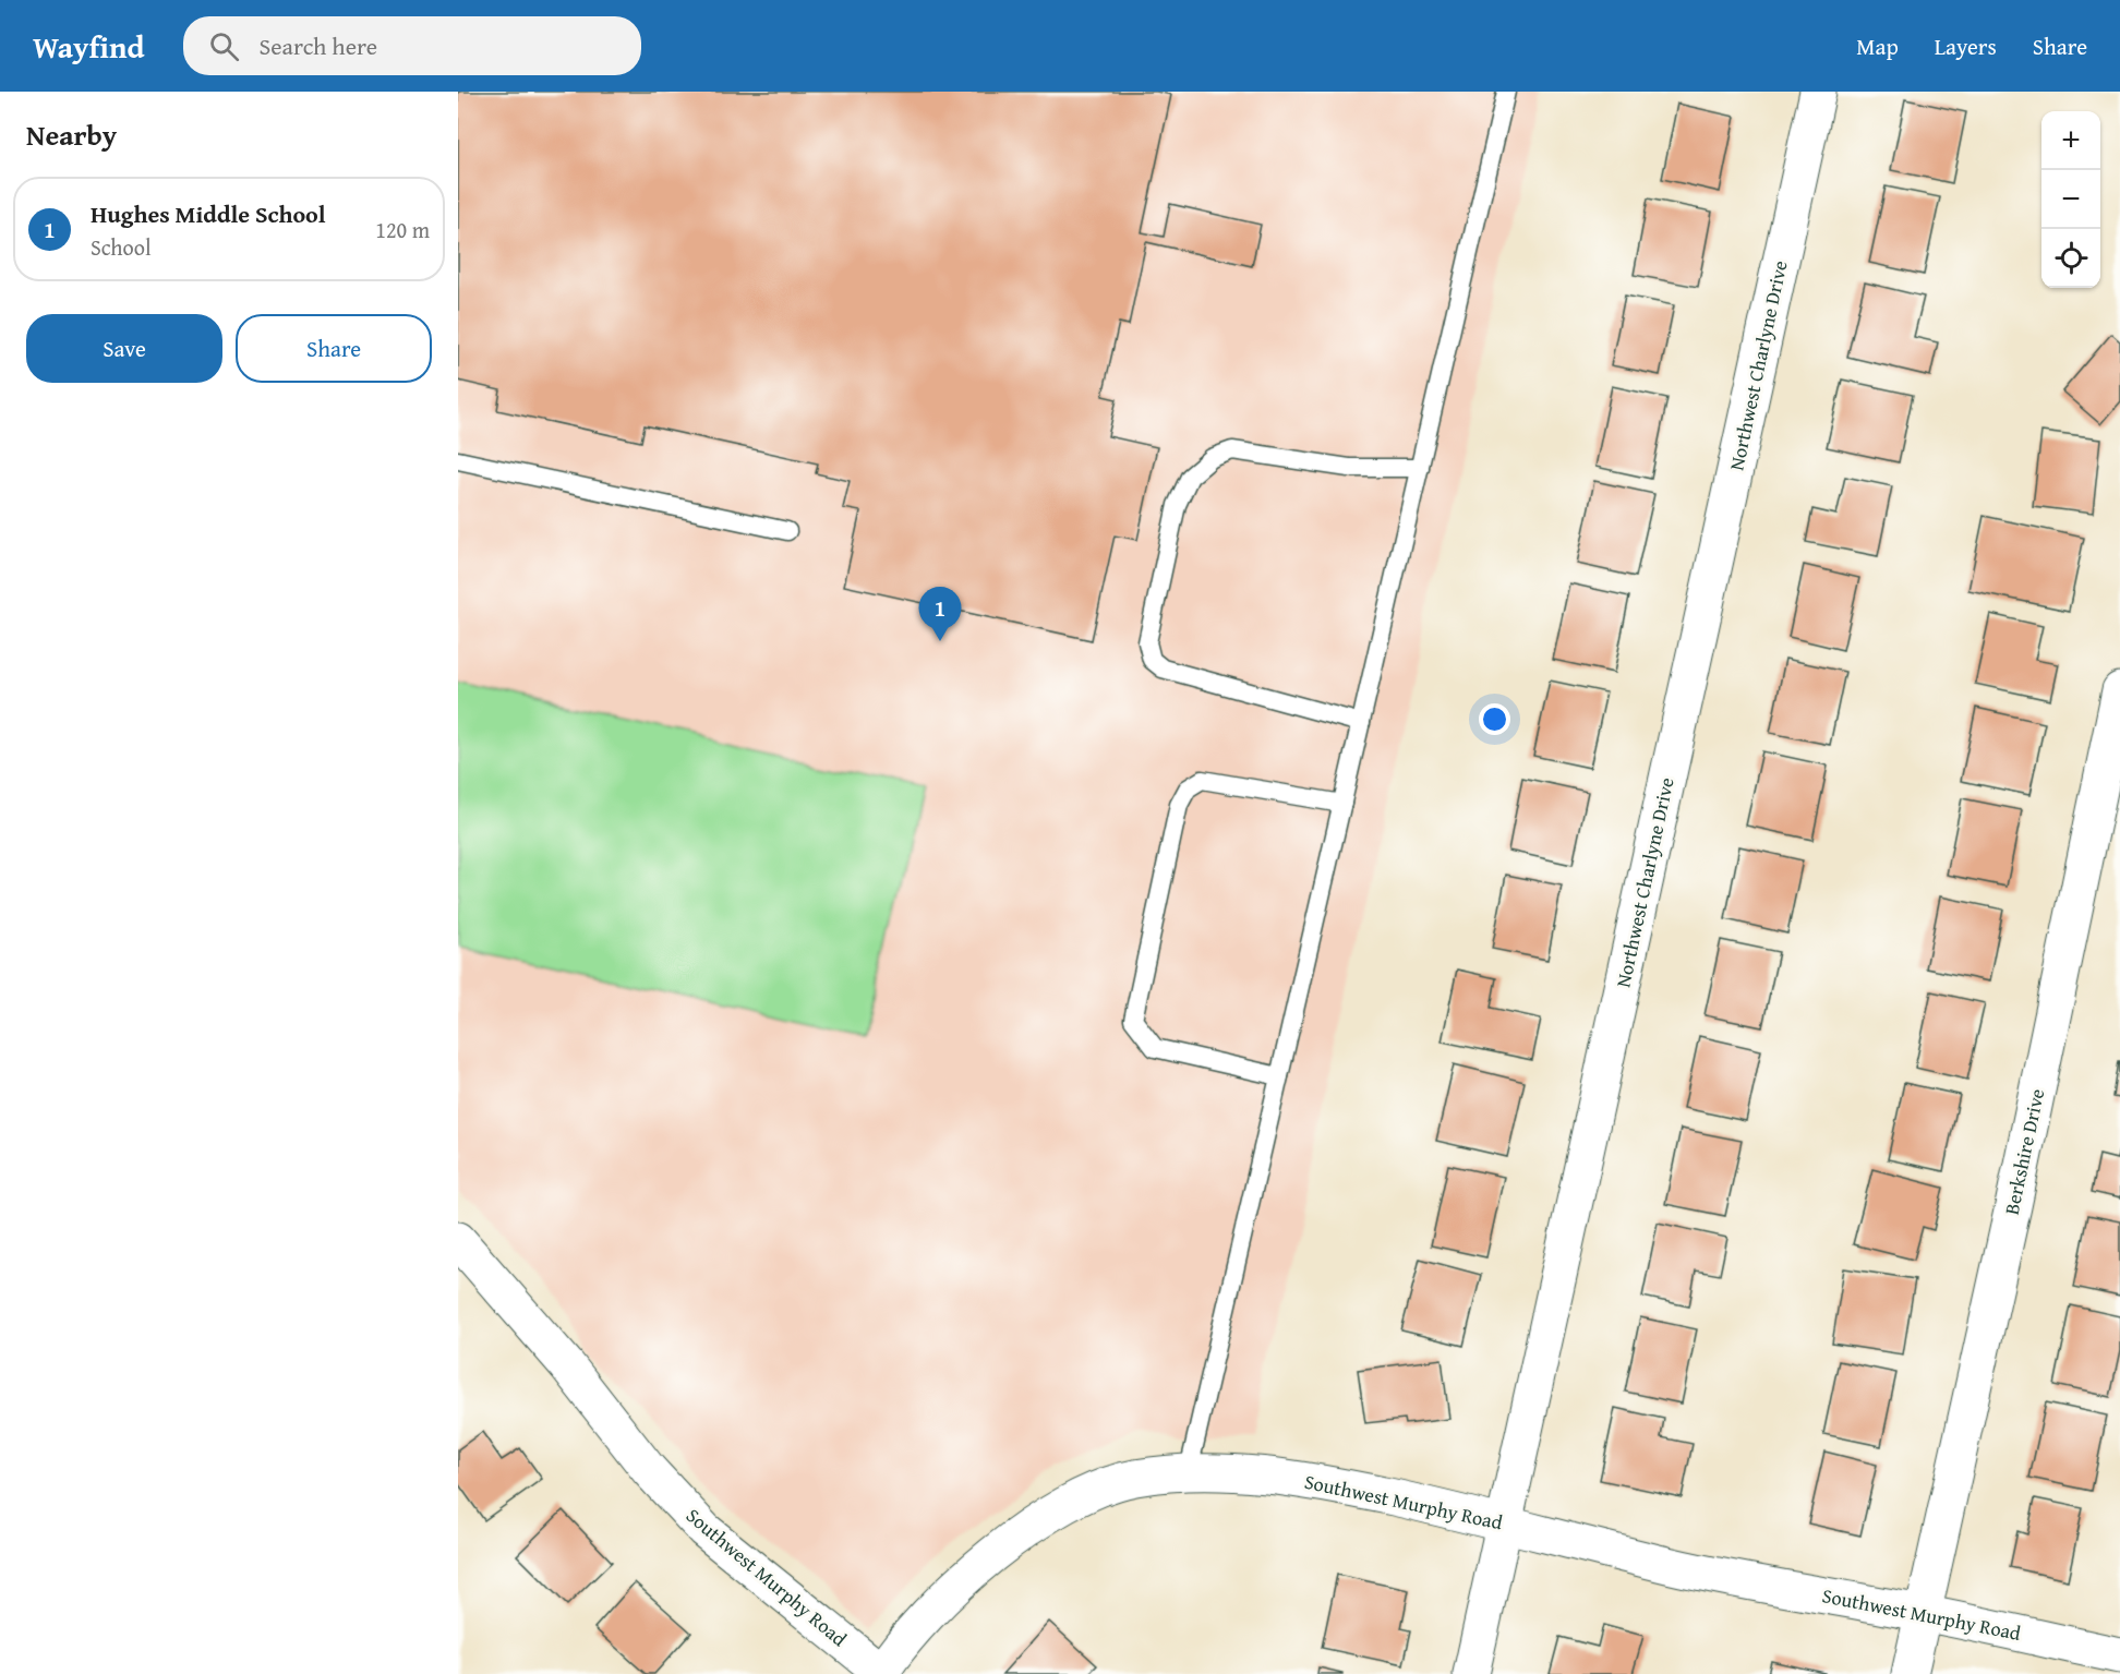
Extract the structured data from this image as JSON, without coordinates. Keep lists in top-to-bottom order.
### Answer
{
  "streets": {
    "street": ["Northwest Charlyne Drive", "Berkshire Drive", "Southwest Murphy Road"]
  },
  "crossings": [
    ["Northwest Charlyne Drive", "Southwest Murphy Road"],
    ["Berkshire Drive", "Southwest Murphy Road"]
  ],
  "page": {
    "header": "Wayfind",
    "search": "Search here",
    "nav": ["Map", "Layers", "Share"],
    "heading": "Nearby",
    "map_buttons": ["+", "−"],
    "list": [
      {
        "mark": "1",
        "name": "Hughes Middle School",
        "note": "School",
        "value": "120 m"
      }
    ],
    "buttons": ["Save", "Share"],
    "pins": "1"
  }
}
